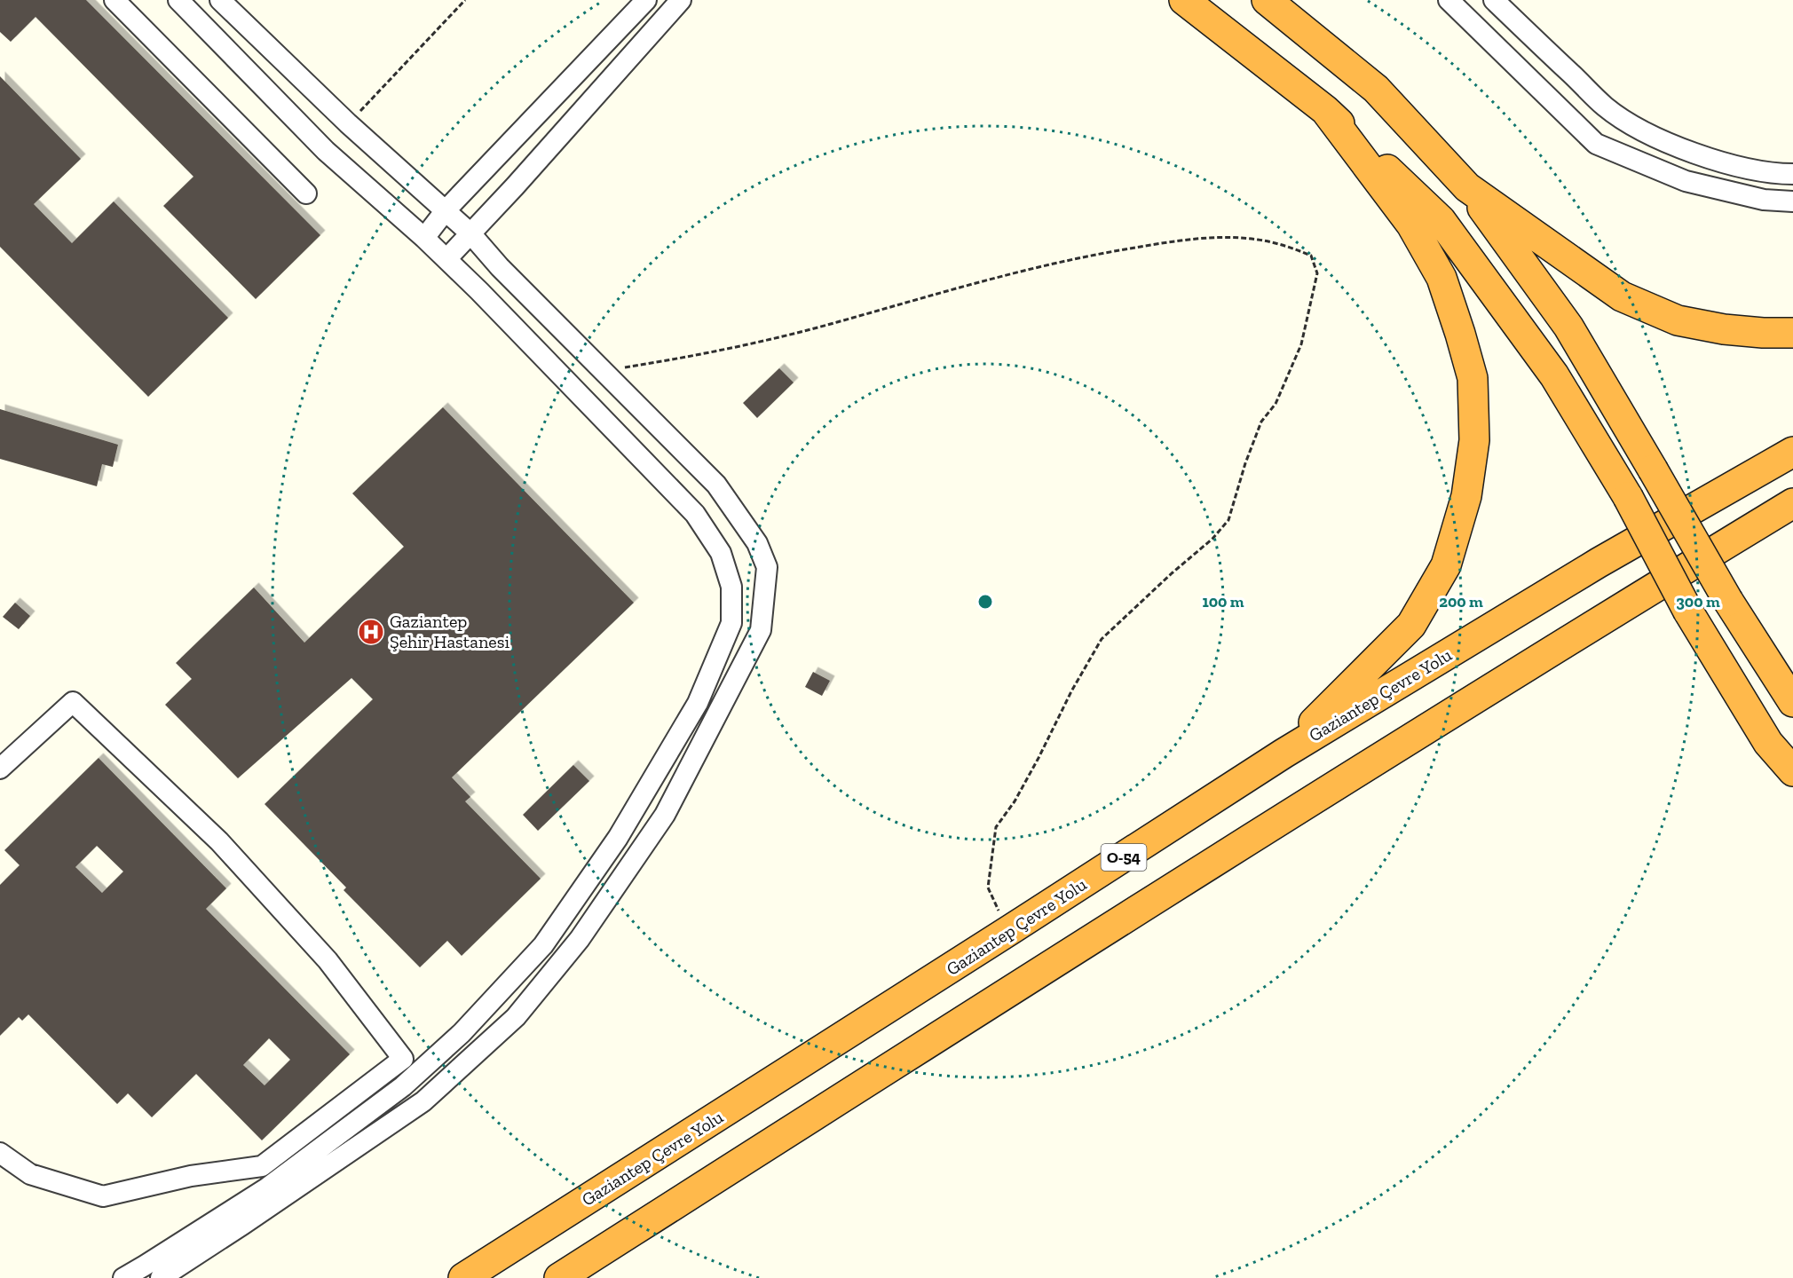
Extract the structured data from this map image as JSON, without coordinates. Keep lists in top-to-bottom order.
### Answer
{
  "streets": {
    "highway": ["Gaziantep Çevre Yolu", "O-54"]
  },
  "places": {
    "hospital": ["Gaziantep Şehir Hastanesi"]
  },
  "rings": ["100 m", "200 m", "300 m"]
}
